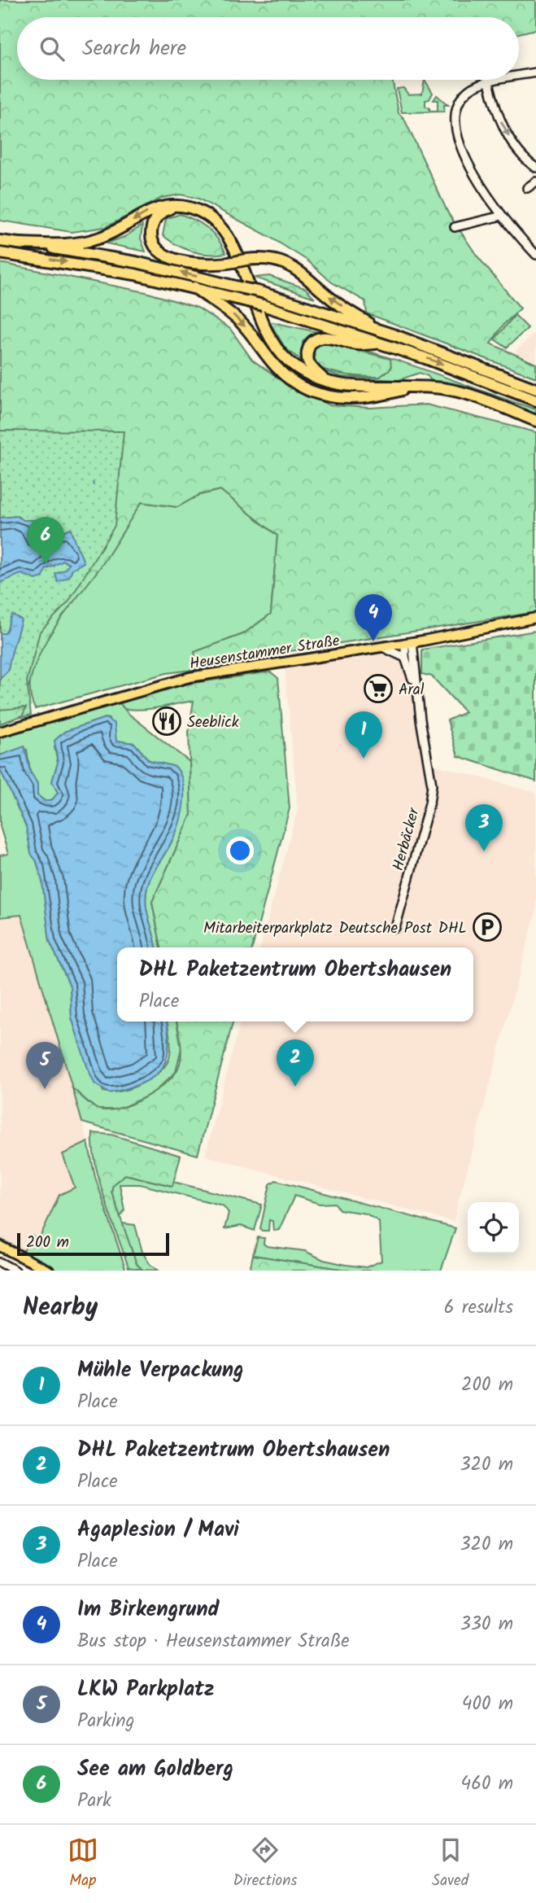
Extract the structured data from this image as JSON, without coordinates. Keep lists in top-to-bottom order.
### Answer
{
  "streets": {
    "main road": ["Heusenstammer Straße"],
    "street": ["Herbäcker"]
  },
  "places": {
    "supermarket": ["Aral"],
    "restaurant": ["Seeblick"],
    "parking": ["Mitarbeiterparkplatz Deutsche Post DHL"]
  },
  "scale_bar": "200 m",
  "page": {
    "search": "Search here",
    "pins": [
      "6",
      "4",
      "1",
      "3",
      "2",
      "5"
    ],
    "popup": ["DHL Paketzentrum Obertshausen", "Place"],
    "scale": "200 m",
    "heading": ["Nearby", "6 results"],
    "list": [
      {
        "mark": "1",
        "name": "Mühle Verpackung",
        "note": "Place",
        "value": "200 m"
      },
      {
        "mark": "2",
        "name": "DHL Paketzentrum Obertshausen",
        "note": "Place",
        "value": "320 m"
      },
      {
        "mark": "3",
        "name": "Agaplesion / Mavi",
        "note": "Place",
        "value": "320 m"
      },
      {
        "mark": "4",
        "name": "Im Birkengrund",
        "note": "Bus stop · Heusenstammer Straße",
        "value": "330 m"
      },
      {
        "mark": "5",
        "name": "LKW Parkplatz",
        "note": "Parking",
        "value": "400 m"
      },
      {
        "mark": "6",
        "name": "See am Goldberg",
        "note": "Park",
        "value": "460 m"
      }
    ],
    "nav": ["Map", "Directions", "Saved"]
  }
}
